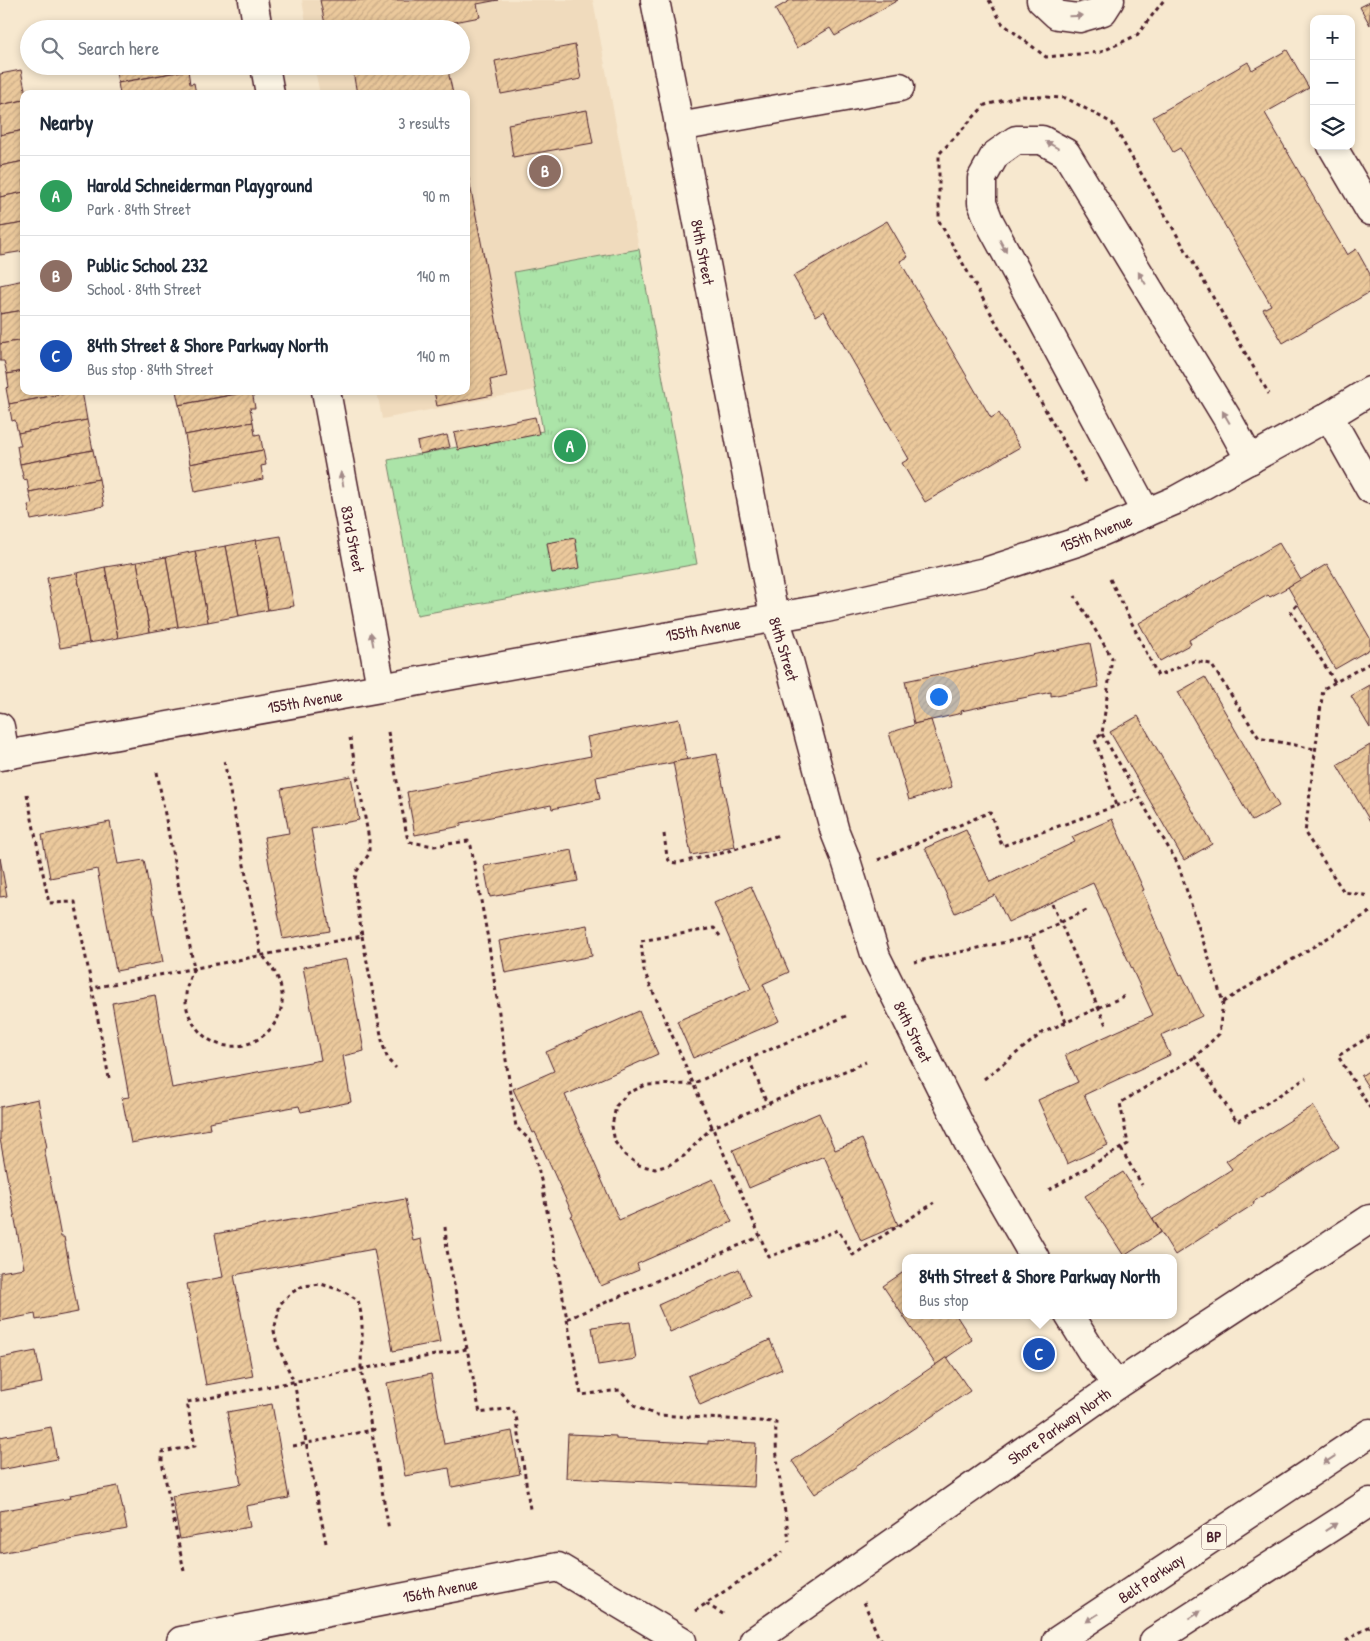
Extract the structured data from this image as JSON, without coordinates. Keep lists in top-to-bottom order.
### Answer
{
  "streets": {
    "main road": [
      "84th Street",
      "155th Avenue",
      "83rd Street",
      "Shore Parkway North",
      "BP",
      "Belt Parkway",
      "156th Avenue"
    ]
  },
  "crossings": [
    ["84th Street", "155th Avenue"],
    ["155th Avenue", "83rd Street"]
  ],
  "one_way": ["83rd Street"],
  "page": {
    "map_buttons": ["+", "−"],
    "search": "Search here",
    "heading": ["Nearby", "3 results"],
    "pins": ["B", "A", "C"],
    "list": [
      {
        "mark": "A",
        "name": "Harold Schneiderman Playground",
        "note": "Park · 84th Street",
        "value": "90 m"
      },
      {
        "mark": "B",
        "name": "Public School 232",
        "note": "School · 84th Street",
        "value": "140 m"
      },
      {
        "mark": "C",
        "name": "84th Street & Shore Parkway North",
        "note": "Bus stop · 84th Street",
        "value": "140 m"
      }
    ],
    "popup": ["84th Street & Shore Parkway North", "Bus stop"]
  }
}
